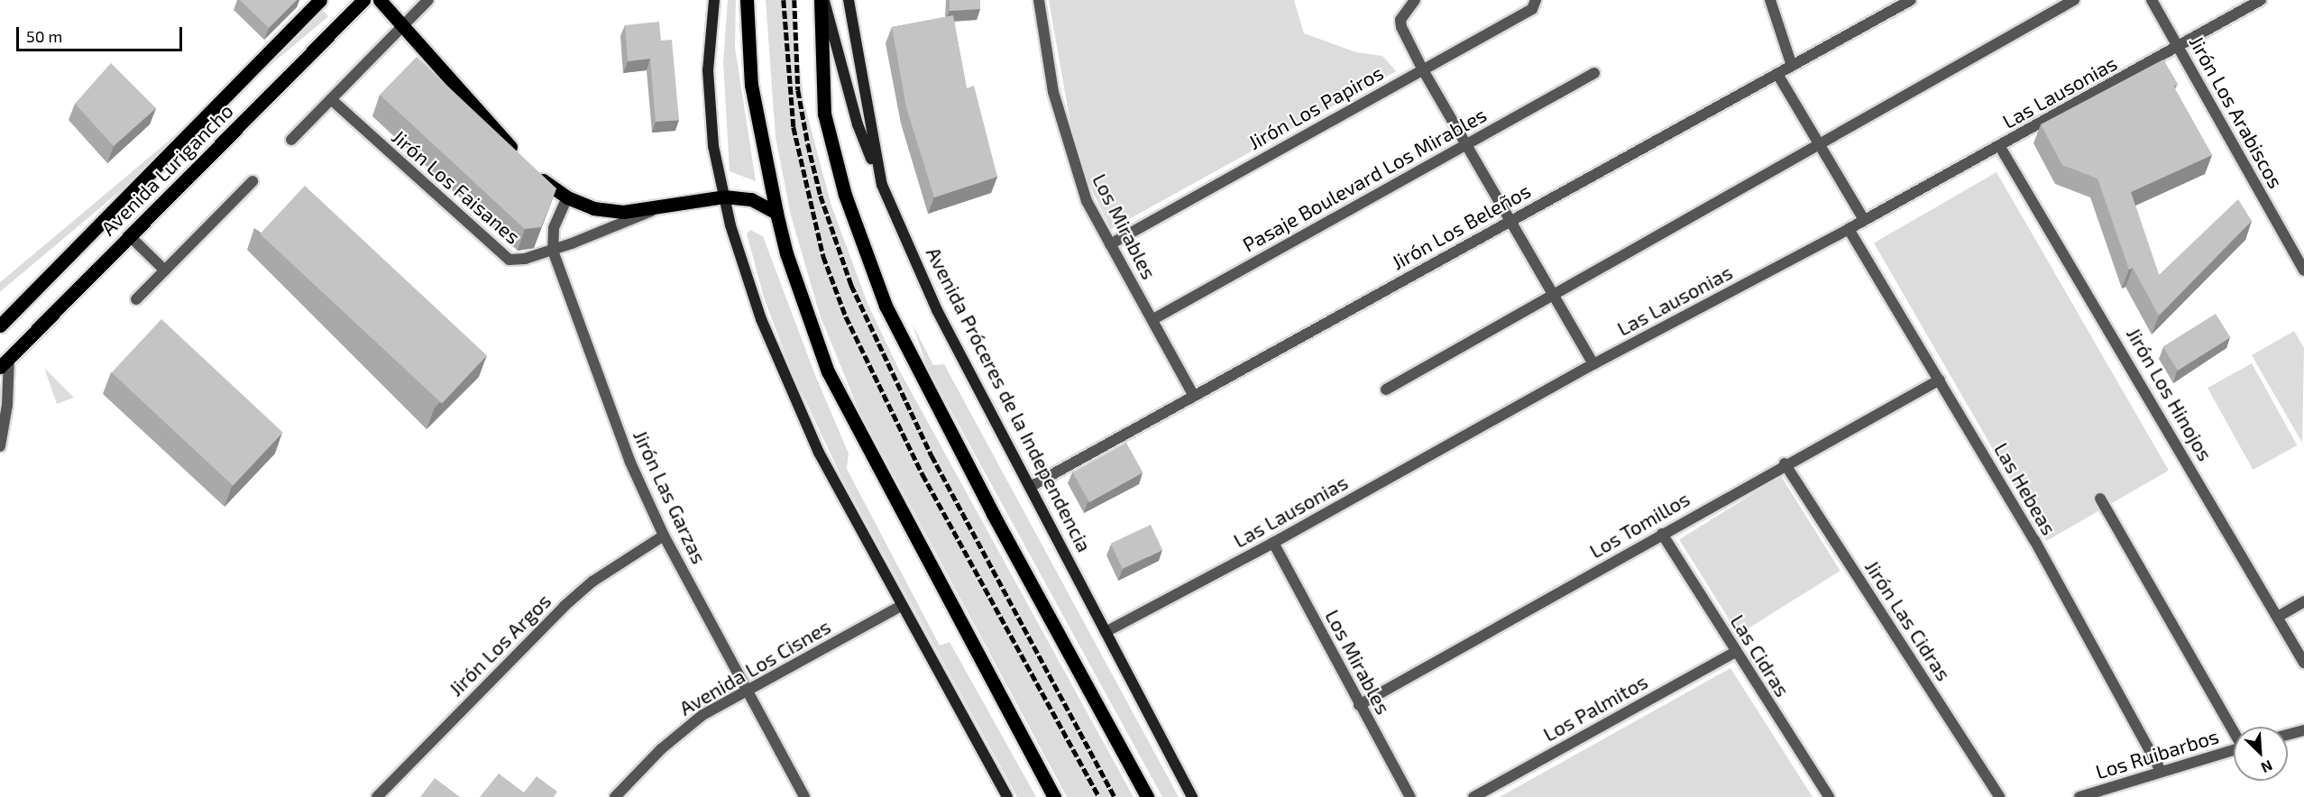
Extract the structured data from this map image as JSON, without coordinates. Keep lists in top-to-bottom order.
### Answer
{
  "streets": {
    "main road": ["Avenida Lurigancho", "Avenida Próceres de la Independencia"],
    "street": [
      "Las Lausonias",
      "Jirón Los Papiros",
      "Jirón Los Arabiscos",
      "Pasaje Boulevard Los Mirables",
      "Jirón Los Faisanes",
      "Los Mirables",
      "Jirón Los Beleños",
      "Jirón Los Hinojos",
      "Las Hebeas",
      "Jirón Las Garzas",
      "Los Tomillos",
      "Jirón Las Cidras",
      "Jirón Los Argos",
      "Las Cidras",
      "Avenida Los Cisnes",
      "Los Palmitos",
      "Los Ruibarbos"
    ]
  },
  "crossings": [
    ["Las Lausonias", "Jirón Los Arabiscos"],
    ["Las Lausonias", "Los Mirables"],
    ["Las Lausonias", "Jirón Los Hinojos"],
    ["Las Lausonias", "Avenida Próceres de la Independencia"],
    ["Las Lausonias", "Las Hebeas"],
    ["Jirón Los Papiros", "Los Mirables"],
    ["Pasaje Boulevard Los Mirables", "Los Mirables"],
    ["Jirón Los Faisanes", "Jirón Las Garzas"],
    ["Los Mirables", "Jirón Los Beleños"],
    ["Los Mirables", "Los Tomillos"],
    ["Jirón Los Beleños", "Avenida Próceres de la Independencia"],
    ["Las Hebeas", "Los Tomillos"],
    ["Las Hebeas", "Los Ruibarbos"],
    ["Jirón Las Garzas", "Jirón Los Argos"],
    ["Jirón Las Garzas", "Avenida Los Cisnes"],
    ["Los Tomillos", "Jirón Las Cidras"],
    ["Los Tomillos", "Las Cidras"],
    ["Las Cidras", "Los Palmitos"]
  ],
  "scale_bar": "50 m",
  "north": "bottom right"
}
